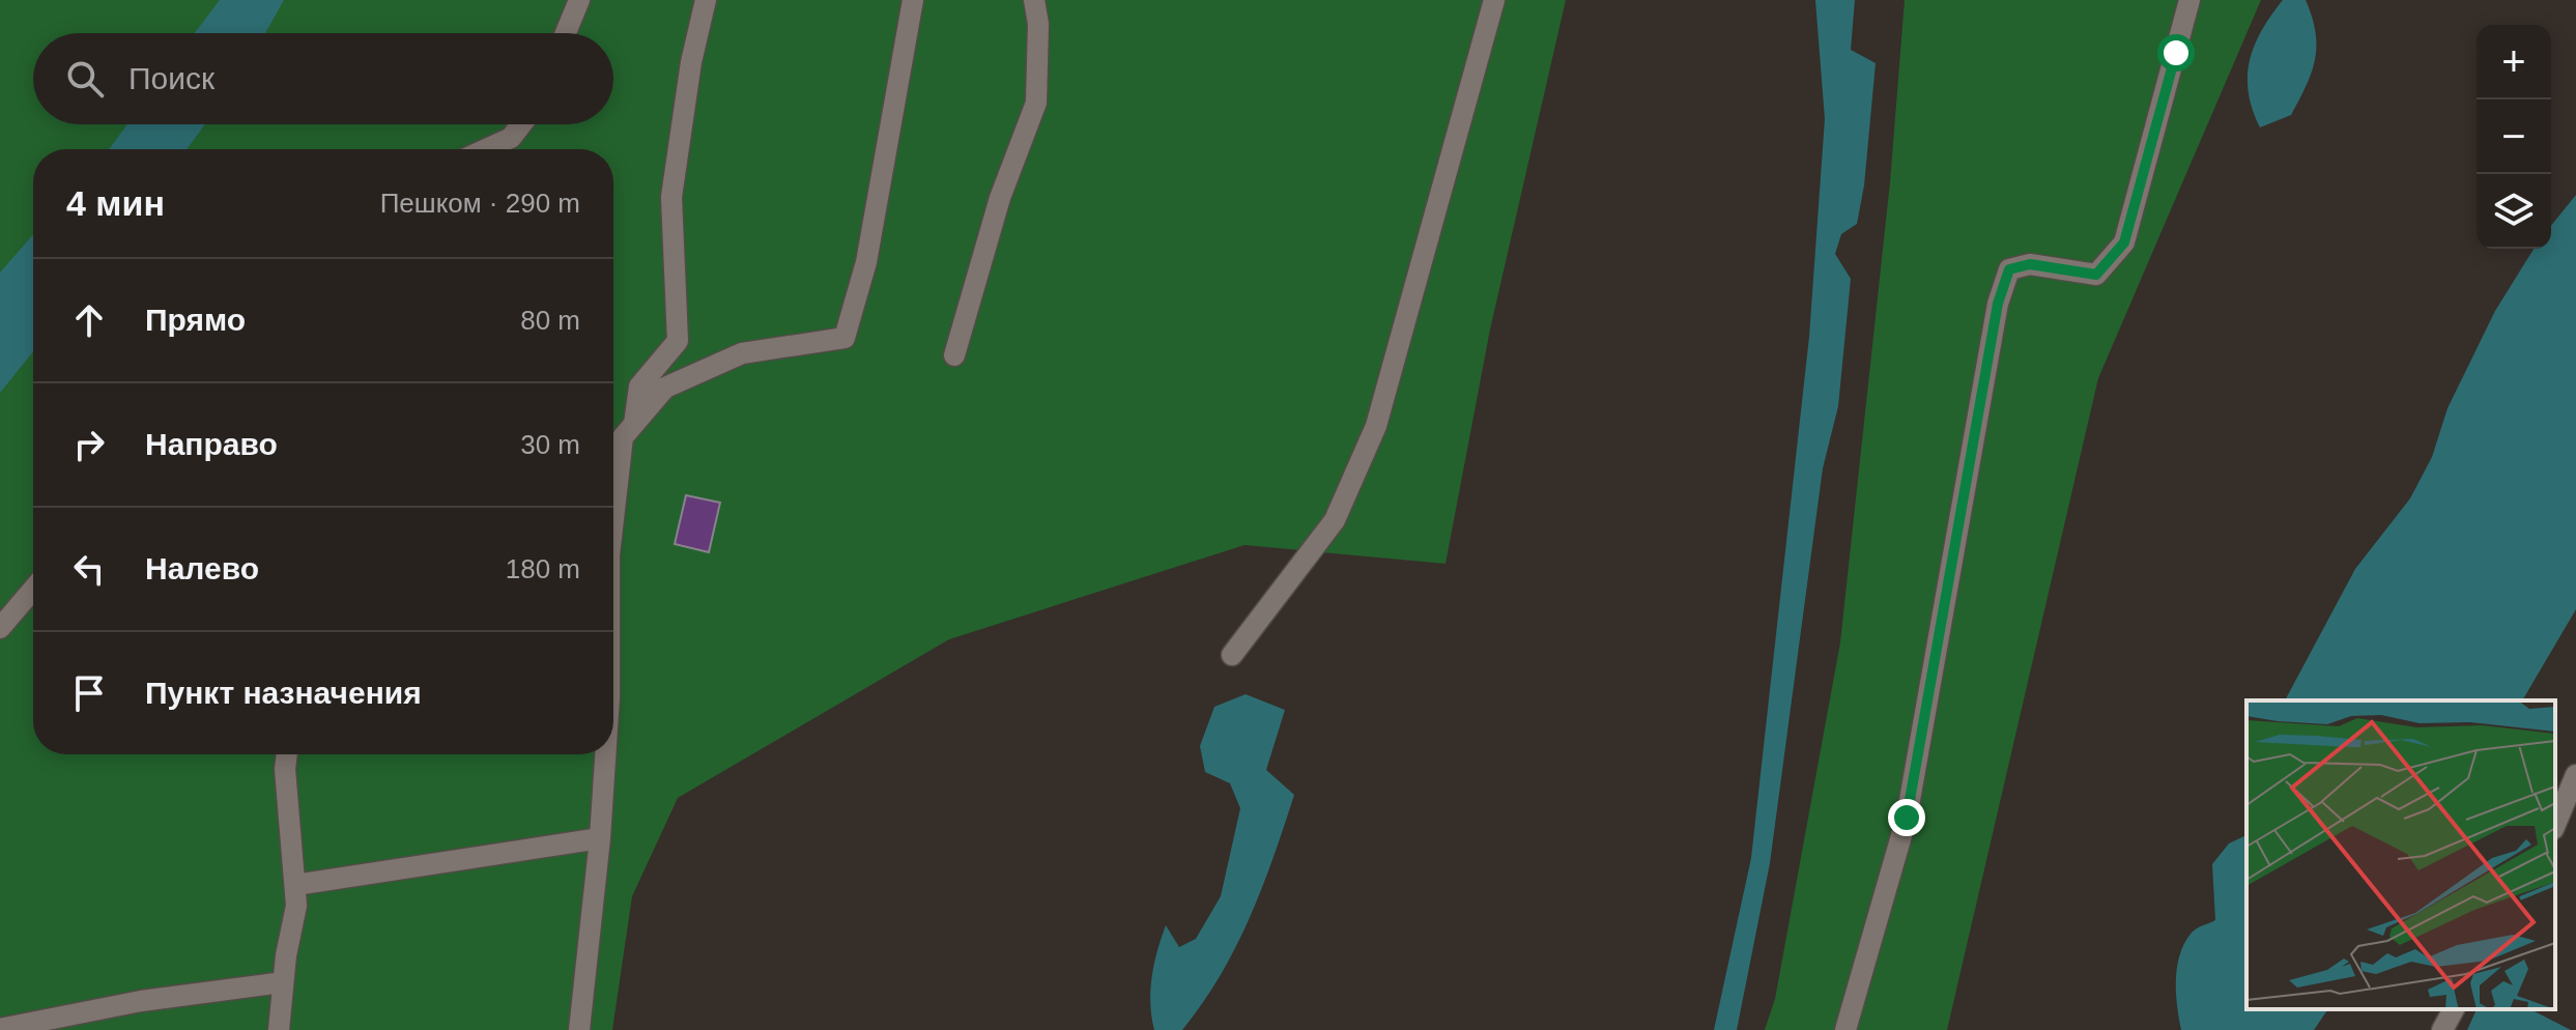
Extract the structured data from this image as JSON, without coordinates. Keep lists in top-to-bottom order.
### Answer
{
  "page": {
    "map_buttons": ["+", "−"],
    "search": "Поиск",
    "heading": ["4 мин", "Пешком · 290 m"],
    "list": [
      ["Прямо", "80 m"],
      ["Направо", "30 m"],
      ["Налево", "180 m"],
      "Пункт назначения"
    ]
  }
}
